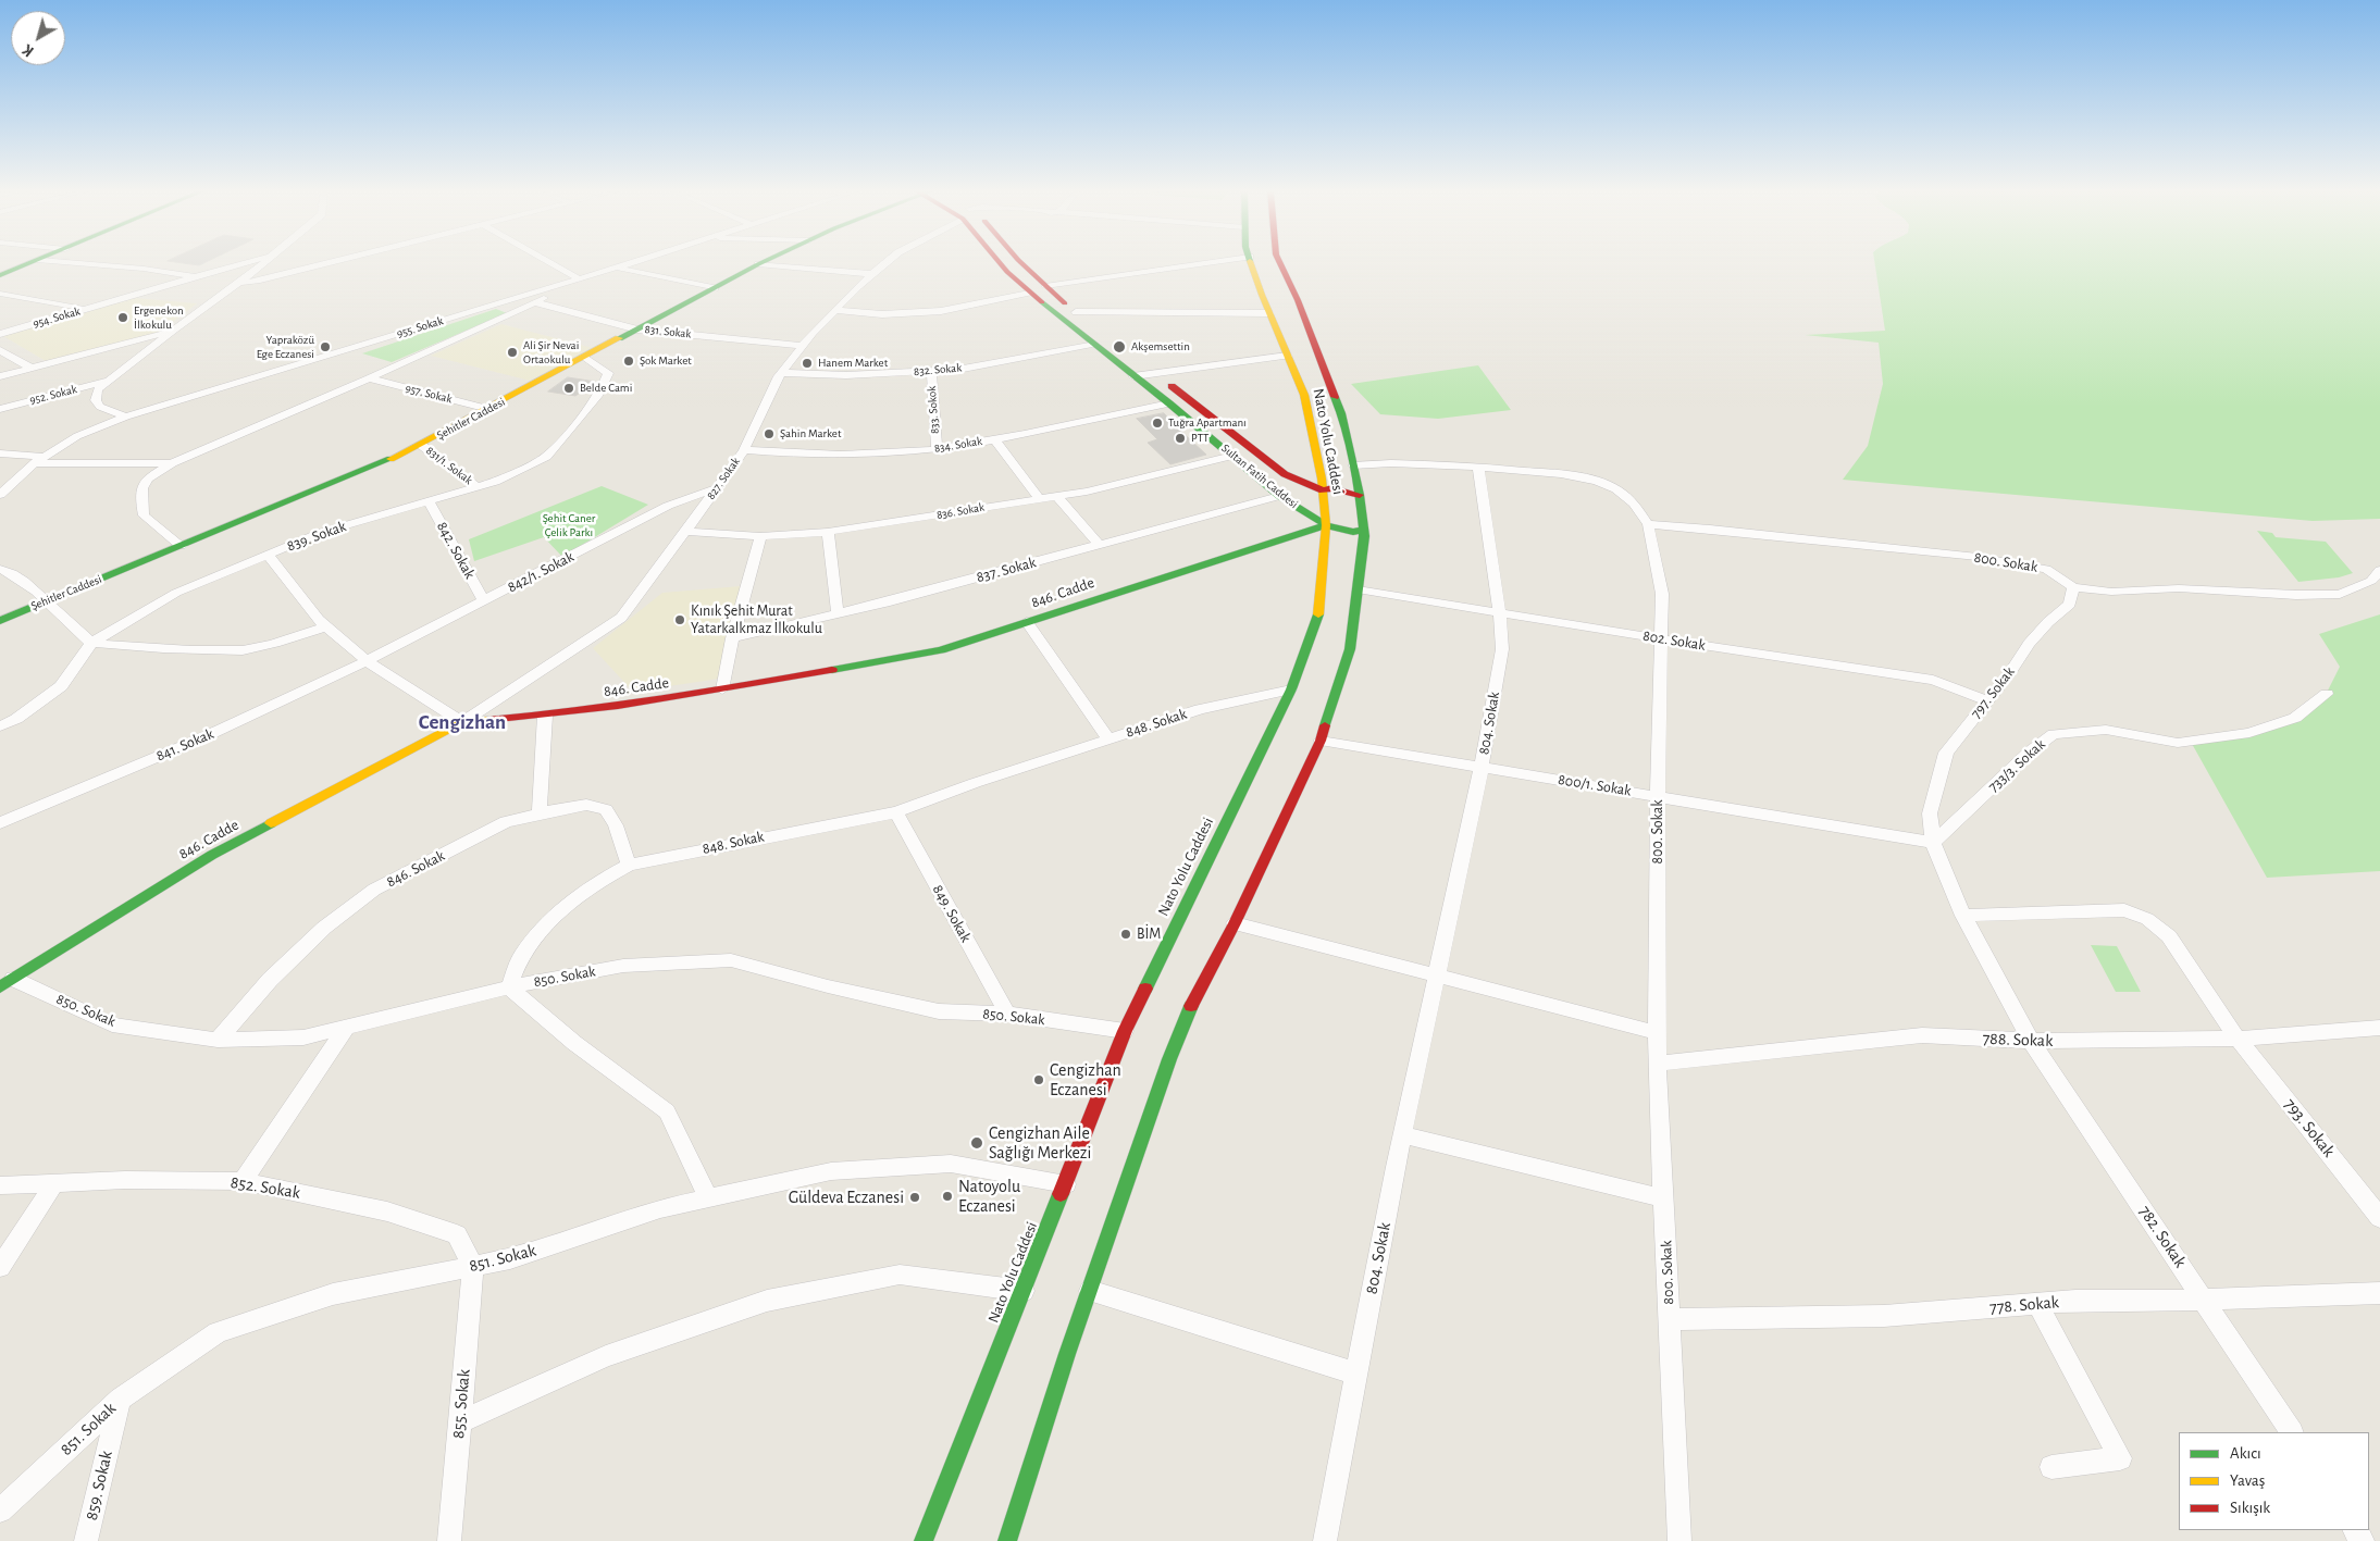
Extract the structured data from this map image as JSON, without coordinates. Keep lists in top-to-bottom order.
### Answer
{
  "streets": {
    "main road": [
      "Şehitler Caddesi",
      "Nato Yolu Caddesi",
      "Sultan Fatih Caddesi",
      "846. Cadde"
    ],
    "street": [
      "954. Sokak",
      "955. Sokak",
      "831. Sokak",
      "832. Sokak",
      "957. Sokak",
      "952. Sokak",
      "833. Sokok",
      "834. Sokak",
      "831/1. Sokak",
      "827. Sokak",
      "836. Sokak",
      "839. Sokak",
      "842. Sokak",
      "800. Sokak",
      "837. Sokak",
      "842/1. Sokak",
      "802. Sokak",
      "797. Sokak",
      "848. Sokak",
      "804. Sokak",
      "841. Sokak",
      "733/3. Sokak",
      "800/1. Sokak",
      "846. Sokak",
      "849. Sokak",
      "850. Sokak",
      "788. Sokak",
      "793. Sokak",
      "852. Sokak",
      "782. Sokak",
      "851. Sokak",
      "778. Sokak",
      "855. Sokak",
      "859. Sokak"
    ]
  },
  "crossings": [
    ["831. Sokak", "Şehitler Caddesi"],
    ["831. Sokak", "827. Sokak"],
    ["832. Sokak", "833. Sokok"],
    ["832. Sokak", "Sultan Fatih Caddesi"],
    ["832. Sokak", "827. Sokak"],
    ["957. Sokak", "Şehitler Caddesi"],
    ["833. Sokok", "834. Sokak"],
    ["Şehitler Caddesi", "831/1. Sokak"],
    ["Şehitler Caddesi", "839. Sokak"],
    ["Nato Yolu Caddesi", "Sultan Fatih Caddesi"],
    ["Nato Yolu Caddesi", "846. Cadde"],
    ["Nato Yolu Caddesi", "802. Sokak"],
    ["Nato Yolu Caddesi", "848. Sokak"],
    ["Nato Yolu Caddesi", "800/1. Sokak"],
    ["Nato Yolu Caddesi", "850. Sokak"],
    ["Nato Yolu Caddesi", "851. Sokak"],
    ["834. Sokak", "Sultan Fatih Caddesi"],
    ["834. Sokak", "827. Sokak"],
    ["831/1. Sokak", "839. Sokak"],
    ["Sultan Fatih Caddesi", "836. Sokak"],
    ["Sultan Fatih Caddesi", "837. Sokak"],
    ["Sultan Fatih Caddesi", "846. Cadde"],
    ["827. Sokak", "836. Sokak"],
    ["827. Sokak", "842/1. Sokak"],
    ["827. Sokak", "846. Cadde"],
    ["839. Sokak", "842. Sokak"],
    ["842. Sokak", "842/1. Sokak"],
    ["800. Sokak", "802. Sokak"],
    ["800. Sokak", "797. Sokak"],
    ["800. Sokak", "800/1. Sokak"],
    ["800. Sokak", "788. Sokak"],
    ["800. Sokak", "778. Sokak"],
    ["842/1. Sokak", "841. Sokak"],
    ["846. Cadde", "850. Sokak"],
    ["802. Sokak", "797. Sokak"],
    ["802. Sokak", "804. Sokak"],
    ["797. Sokak", "733/3. Sokak"],
    ["797. Sokak", "800/1. Sokak"],
    ["848. Sokak", "846. Sokak"],
    ["848. Sokak", "849. Sokak"],
    ["848. Sokak", "850. Sokak"],
    ["804. Sokak", "800/1. Sokak"],
    ["733/3. Sokak", "800/1. Sokak"],
    ["846. Sokak", "850. Sokak"],
    ["849. Sokak", "850. Sokak"],
    ["788. Sokak", "793. Sokak"],
    ["788. Sokak", "782. Sokak"],
    ["852. Sokak", "851. Sokak"],
    ["852. Sokak", "855. Sokak"],
    ["782. Sokak", "778. Sokak"],
    ["851. Sokak", "855. Sokak"],
    ["851. Sokak", "859. Sokak"]
  ],
  "districts": ["Cengizhan"],
  "parks": ["Şehit Caner Çelik Parkı"],
  "places": [
    "Ergenekon İlkokulu",
    "Yapraközü Ege Eczanesi",
    "Akşemsettin",
    "Ali Şir Nevai Ortaokulu",
    "Şok Market",
    "Hanem Market",
    "Belde Cami",
    "Tuğra Apartmanı",
    "Şahin Market",
    "PTT",
    "Kınık Şehit Murat Yatarkalkmaz İlkokulu",
    "BİM",
    "Cengizhan Eczanesi",
    "Cengizhan Aile Sağlığı Merkezi",
    "Natoyolu Eczanesi",
    "Güldeva Eczanesi"
  ],
  "legend": ["Akıcı", "Yavaş", "Sıkışık"],
  "north": "bottom left"
}
